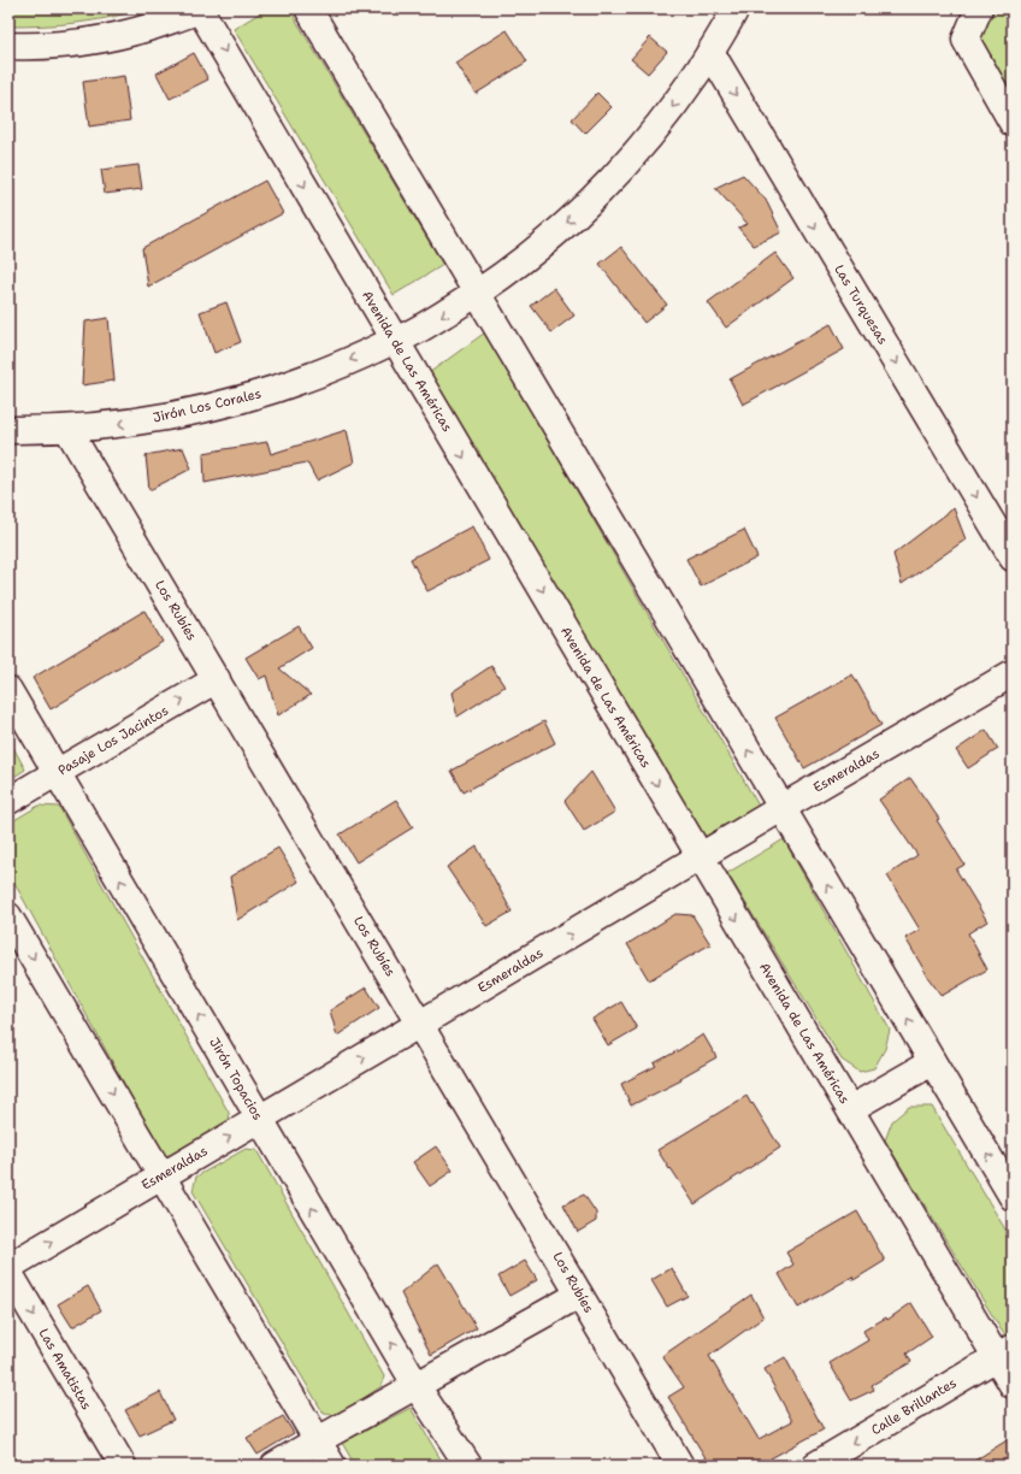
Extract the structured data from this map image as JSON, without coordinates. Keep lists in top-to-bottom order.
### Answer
{
  "streets": {
    "street": [
      "Las Turquesas",
      "Avenida de Las Américas",
      "Jirón Los Corales",
      "Los Rubíes",
      "Pasaje Los Jacintos",
      "Esmeraldas",
      "Jirón Topacios",
      "Las Amatistas",
      "Calle Brillantes"
    ]
  },
  "crossings": [
    ["Las Turquesas", "Jirón Los Corales"],
    ["Avenida de Las Américas", "Jirón Los Corales"],
    ["Avenida de Las Américas", "Esmeraldas"],
    ["Avenida de Las Américas", "Calle Brillantes"],
    ["Jirón Los Corales", "Los Rubíes"],
    ["Los Rubíes", "Pasaje Los Jacintos"],
    ["Los Rubíes", "Esmeraldas"],
    ["Pasaje Los Jacintos", "Jirón Topacios"],
    ["Esmeraldas", "Jirón Topacios"]
  ],
  "one_way": [
    "Las Turquesas",
    "Jirón Los Corales",
    "Pasaje Los Jacintos",
    "Esmeraldas",
    "Calle Brillantes"
  ]
}
